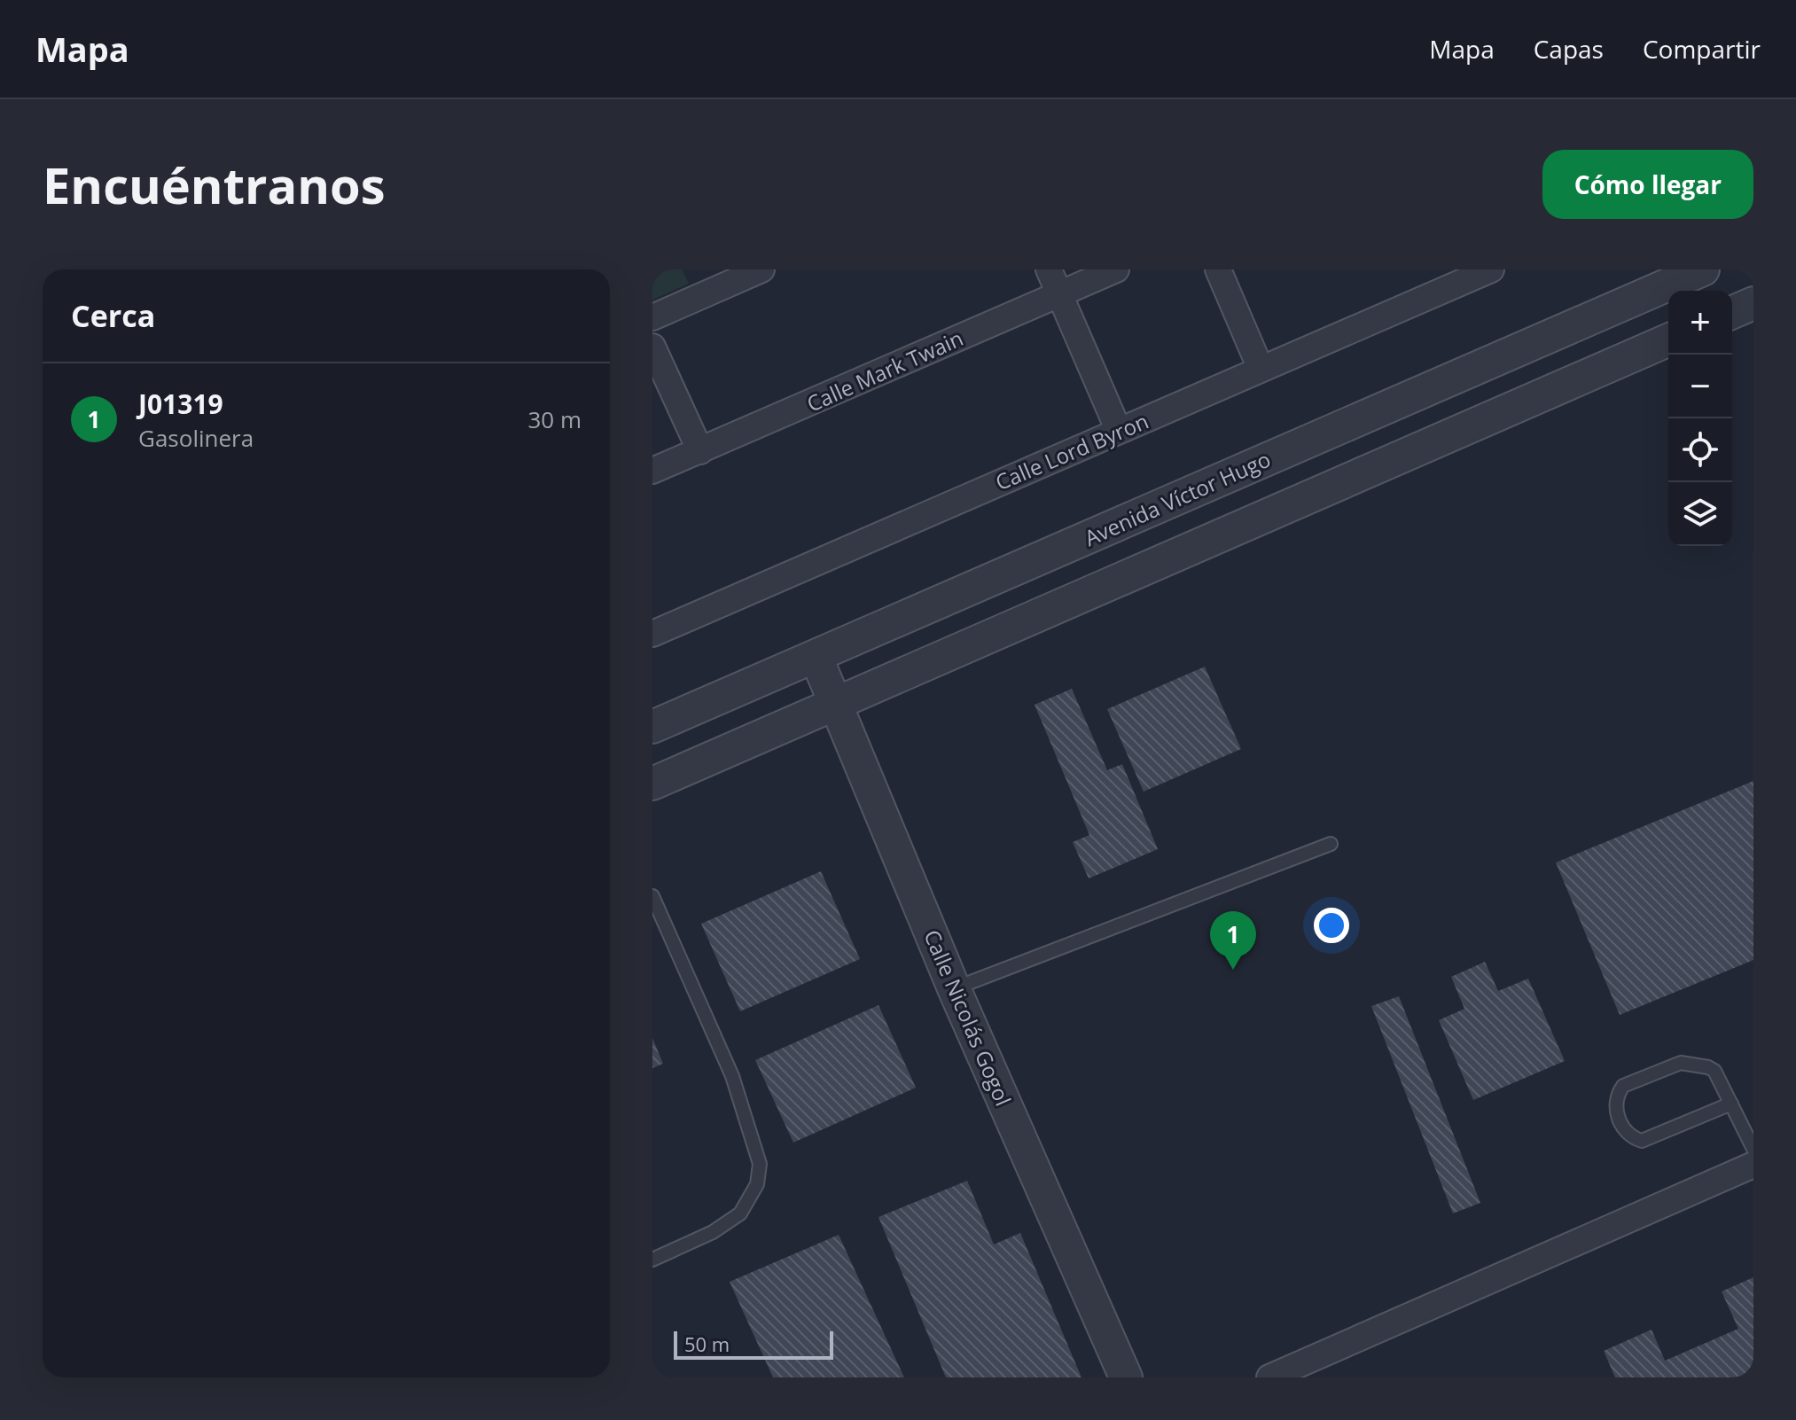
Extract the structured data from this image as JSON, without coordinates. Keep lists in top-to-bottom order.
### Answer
{
  "streets": {
    "street": [
      "Calle Mark Twain",
      "Calle Lord Byron",
      "Avenida Víctor Hugo",
      "Calle Nicolás Gogol"
    ]
  },
  "crossings": [
    ["Avenida Víctor Hugo", "Calle Nicolás Gogol"]
  ],
  "scale_bar": "50 m",
  "page": {
    "header": "Mapa",
    "nav": ["Mapa", "Capas", "Compartir"],
    "buttons": "Cómo llegar",
    "title": "Encuéntranos",
    "heading": "Cerca",
    "map_buttons": ["+", "−"],
    "list": [
      {
        "mark": "1",
        "name": "J01319",
        "note": "Gasolinera",
        "value": "30 m"
      }
    ],
    "pins": "1",
    "scale": "50 m"
  }
}
